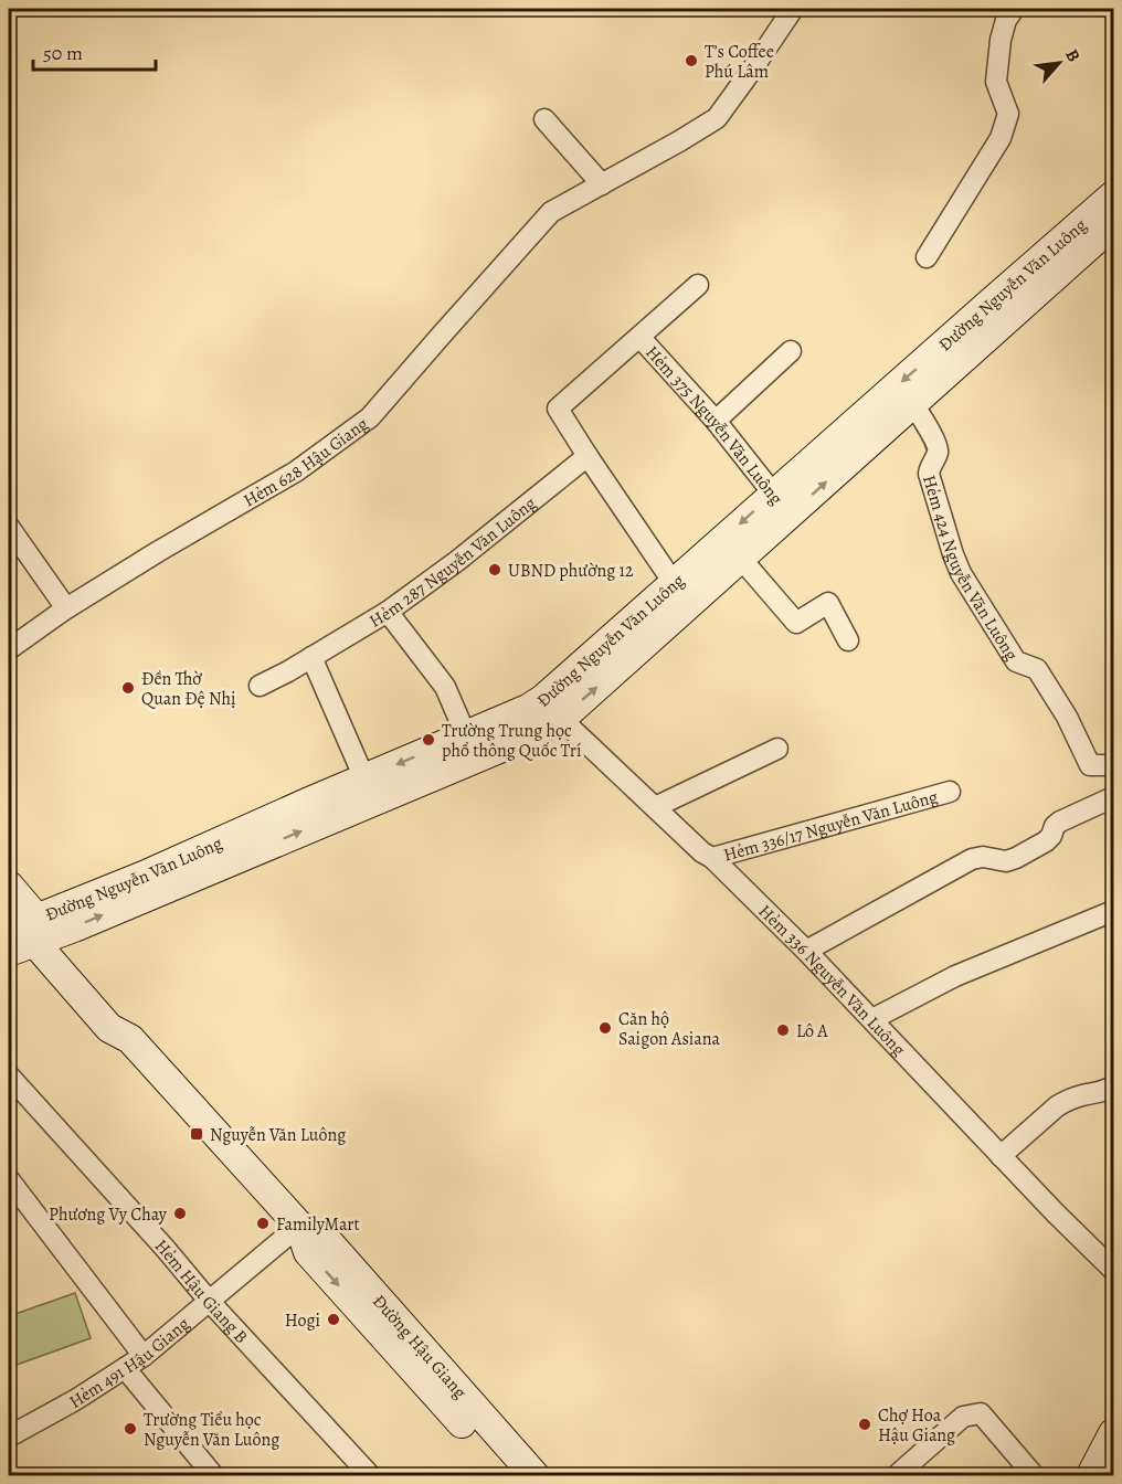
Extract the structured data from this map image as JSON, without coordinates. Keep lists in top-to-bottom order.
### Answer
{
  "streets": {
    "main road": ["Đường Nguyễn Văn Luông", "Đường Hậu Giang"],
    "street": [
      "Hẻm 375 Nguyễn Văn Luông",
      "Hẻm 628 Hậu Giang",
      "Hẻm 287 Nguyễn Văn Luông",
      "Hẻm 424 Nguyễn Văn Luông",
      "Hẻm 336/17 Nguyễn Văn Luông",
      "Hẻm 336 Nguyễn Văn Luông",
      "Hẻm Hậu Giang B",
      "Hẻm 491 Hậu Giang"
    ]
  },
  "crossings": [
    ["Đường Nguyễn Văn Luông", "Hẻm 375 Nguyễn Văn Luông"],
    ["Đường Nguyễn Văn Luông", "Hẻm 424 Nguyễn Văn Luông"],
    ["Đường Nguyễn Văn Luông", "Hẻm 336 Nguyễn Văn Luông"],
    ["Đường Nguyễn Văn Luông", "Đường Hậu Giang"],
    ["Hẻm 336/17 Nguyễn Văn Luông", "Hẻm 336 Nguyễn Văn Luông"],
    ["Hẻm Hậu Giang B", "Hẻm 491 Hậu Giang"],
    ["Đường Hậu Giang", "Hẻm 491 Hậu Giang"]
  ],
  "places": {
    "other": [
      "T’s Coffee Phú Lâm",
      "UBND phường 12",
      "Đền Thờ Quan Đệ Nhị",
      "Trường Trung học phổ thông Quốc Trí",
      "Căn hộ Saigon Asiana",
      "Lô A",
      "Phương Vy Chay",
      "FamilyMart",
      "Hogi",
      "Chợ Hoa Hậu Giang",
      "Trường Tiểu học Nguyễn Văn Luông"
    ],
    "transit": ["Nguyễn Văn Luông"]
  },
  "scale_bar": "50 m",
  "north": "top right"
}
